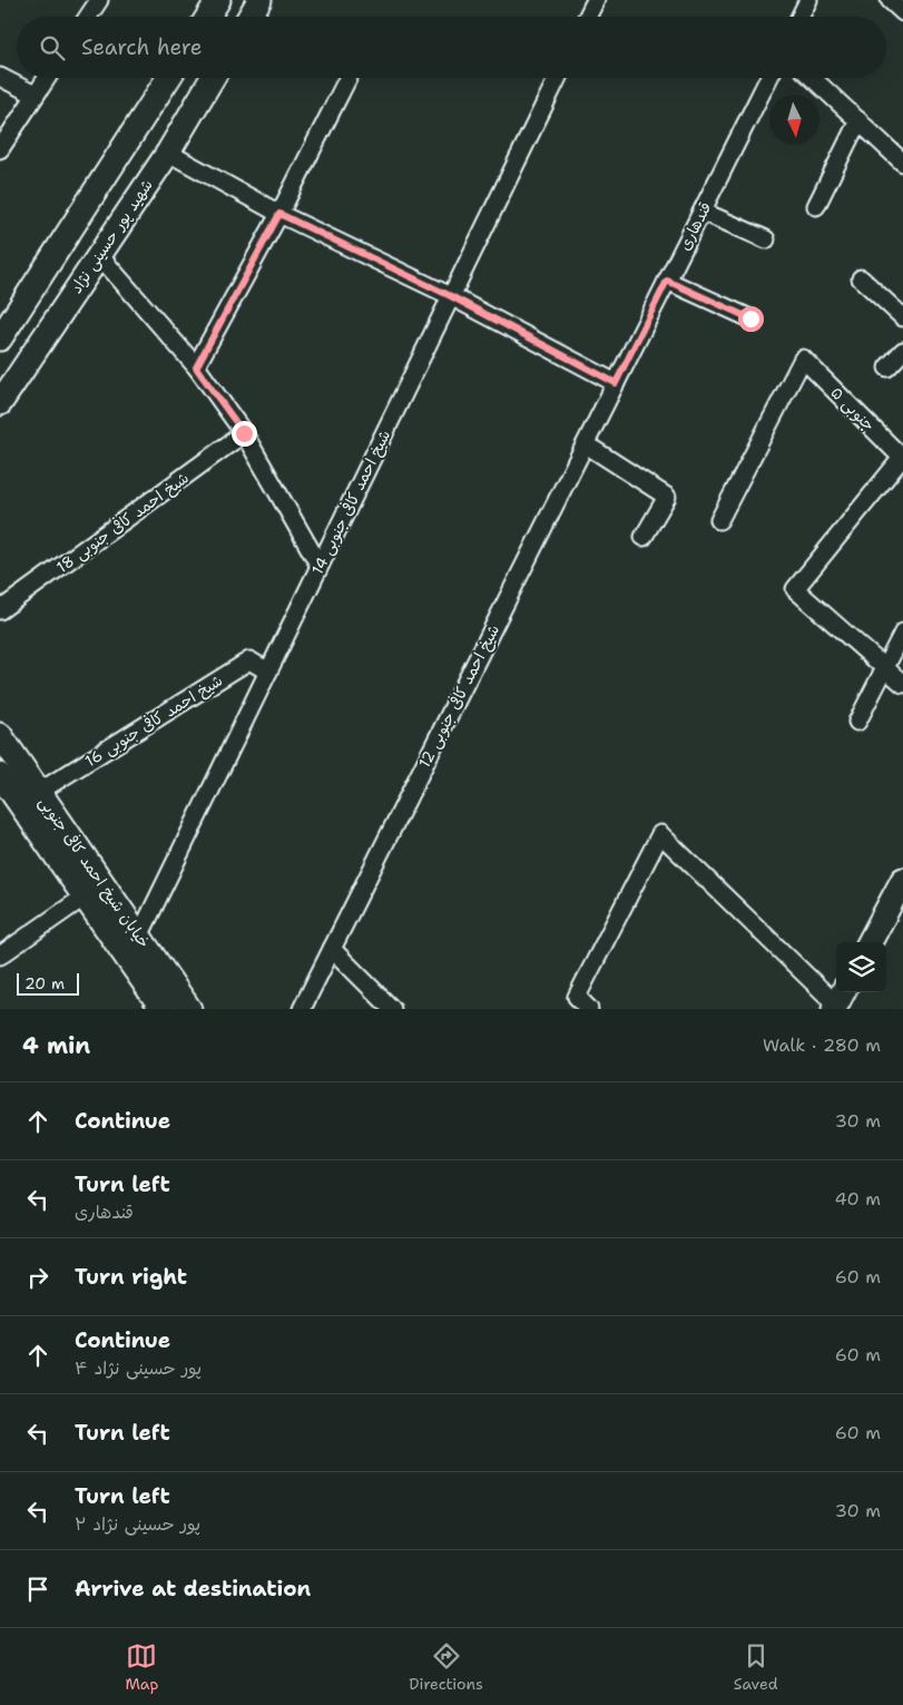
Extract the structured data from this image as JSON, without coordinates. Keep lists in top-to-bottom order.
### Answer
{
  "streets": {
    "street": [
      "قندهاری",
      "شهید پور حسینی نژاد",
      "جنوبی ۵",
      "شیخ احمد کافی جنوبی 14",
      "شیخ احمد کافی جنوبی 18",
      "شیخ احمد کافی جنوبی 12",
      "شیخ احمد کافی جنوبی 16",
      "خیابان شیخ احمد کافی جنوبی"
    ]
  },
  "crossings": [
    ["قندهاری", "شیخ احمد کافی جنوبی 12"],
    ["شیخ احمد کافی جنوبی 14", "شیخ احمد کافی جنوبی 16"],
    ["شیخ احمد کافی جنوبی 14", "خیابان شیخ احمد کافی جنوبی"],
    ["شیخ احمد کافی جنوبی 16", "خیابان شیخ احمد کافی جنوبی"]
  ],
  "scale_bar": "20 m",
  "north": "bottom",
  "page": {
    "search": "Search here",
    "scale": "20 m",
    "heading": ["4 min", "Walk · 280 m"],
    "list": [
      ["Continue", "30 m"],
      ["Turn left", "قندهاری", "40 m"],
      ["Turn right", "60 m"],
      ["Continue", "پور حسینی نژاد ۴", "60 m"],
      ["Turn left", "60 m"],
      ["Turn left", "پور حسینی نژاد ۲", "30 m"],
      "Arrive at destination"
    ],
    "nav": ["Map", "Directions", "Saved"]
  }
}
